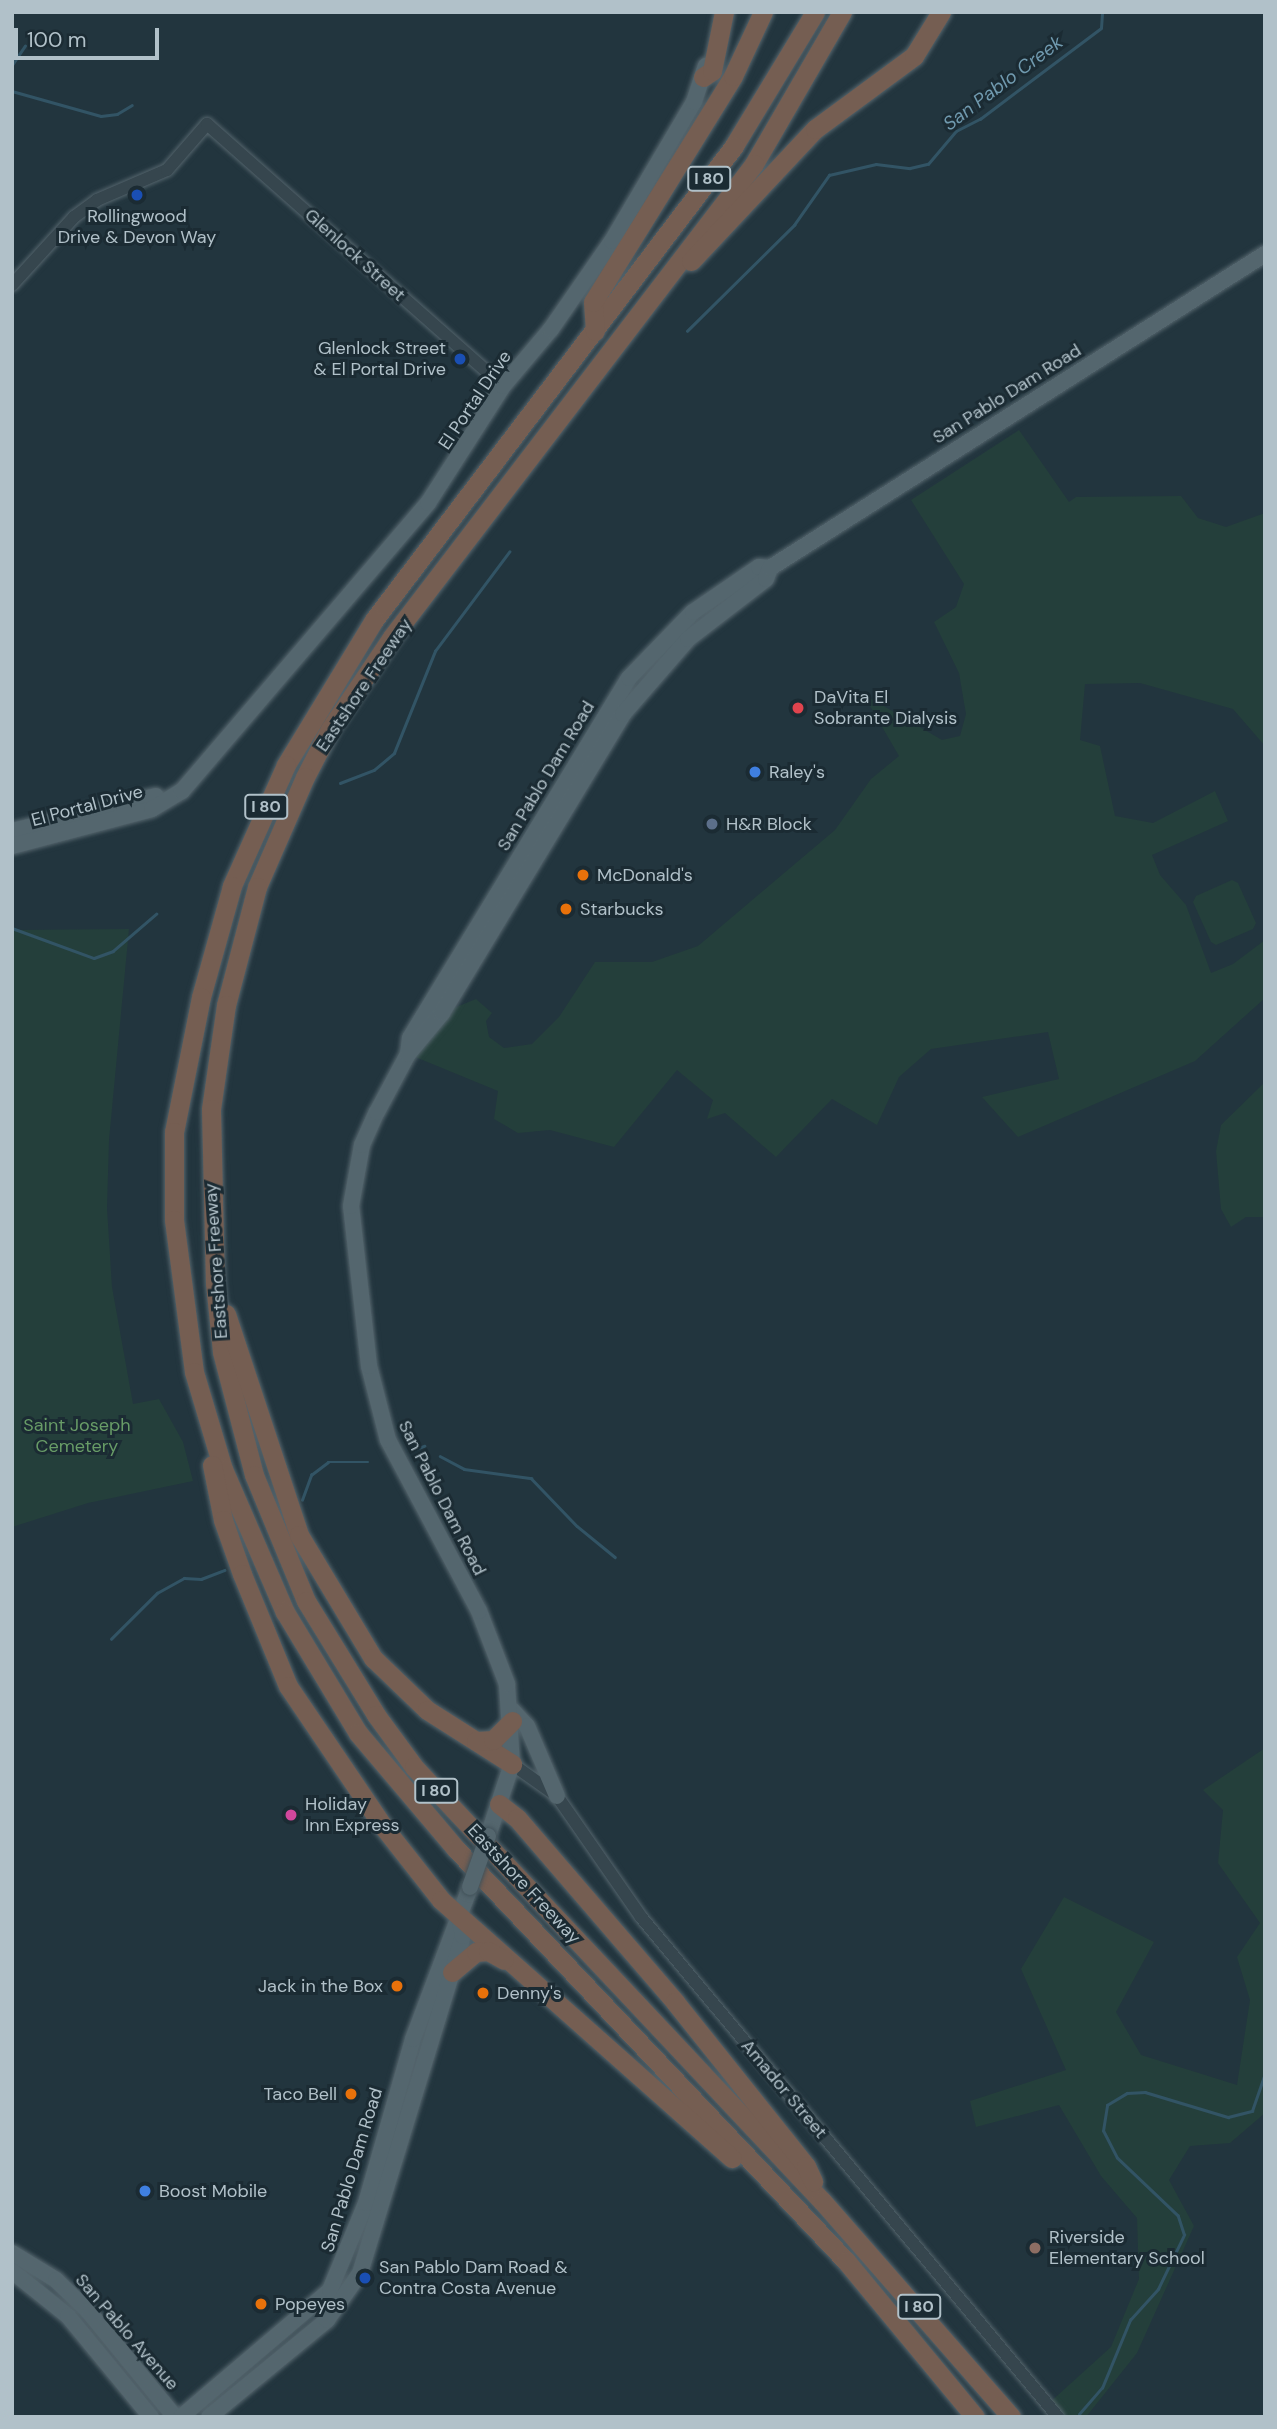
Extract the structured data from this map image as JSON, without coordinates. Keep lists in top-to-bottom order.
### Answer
{
  "streets": {
    "highway": ["I 80", "Eastshore Freeway"],
    "main road": ["San Pablo Dam Road", "El Portal Drive", "San Pablo Avenue"],
    "street": ["Glenlock Street", "Amador Street"]
  },
  "crossings": [
    ["Glenlock Street", "El Portal Drive"],
    ["San Pablo Dam Road", "Amador Street"],
    ["San Pablo Dam Road", "San Pablo Avenue"]
  ],
  "water": ["San Pablo Creek"],
  "parks": ["Saint Joseph Cemetery"],
  "places": [
    "Rollingwood Drive & Devon Way",
    "Glenlock Street & El Portal Drive",
    "DaVita El Sobrante Dialysis",
    "Raley's",
    "H&R Block",
    "McDonald's",
    "Starbucks",
    "Holiday Inn Express",
    "Jack in the Box",
    "Denny's",
    "Taco Bell",
    "Boost Mobile",
    "Riverside Elementary School",
    "San Pablo Dam Road & Contra Costa Avenue",
    "Popeyes"
  ],
  "scale_bar": "100 m"
}
